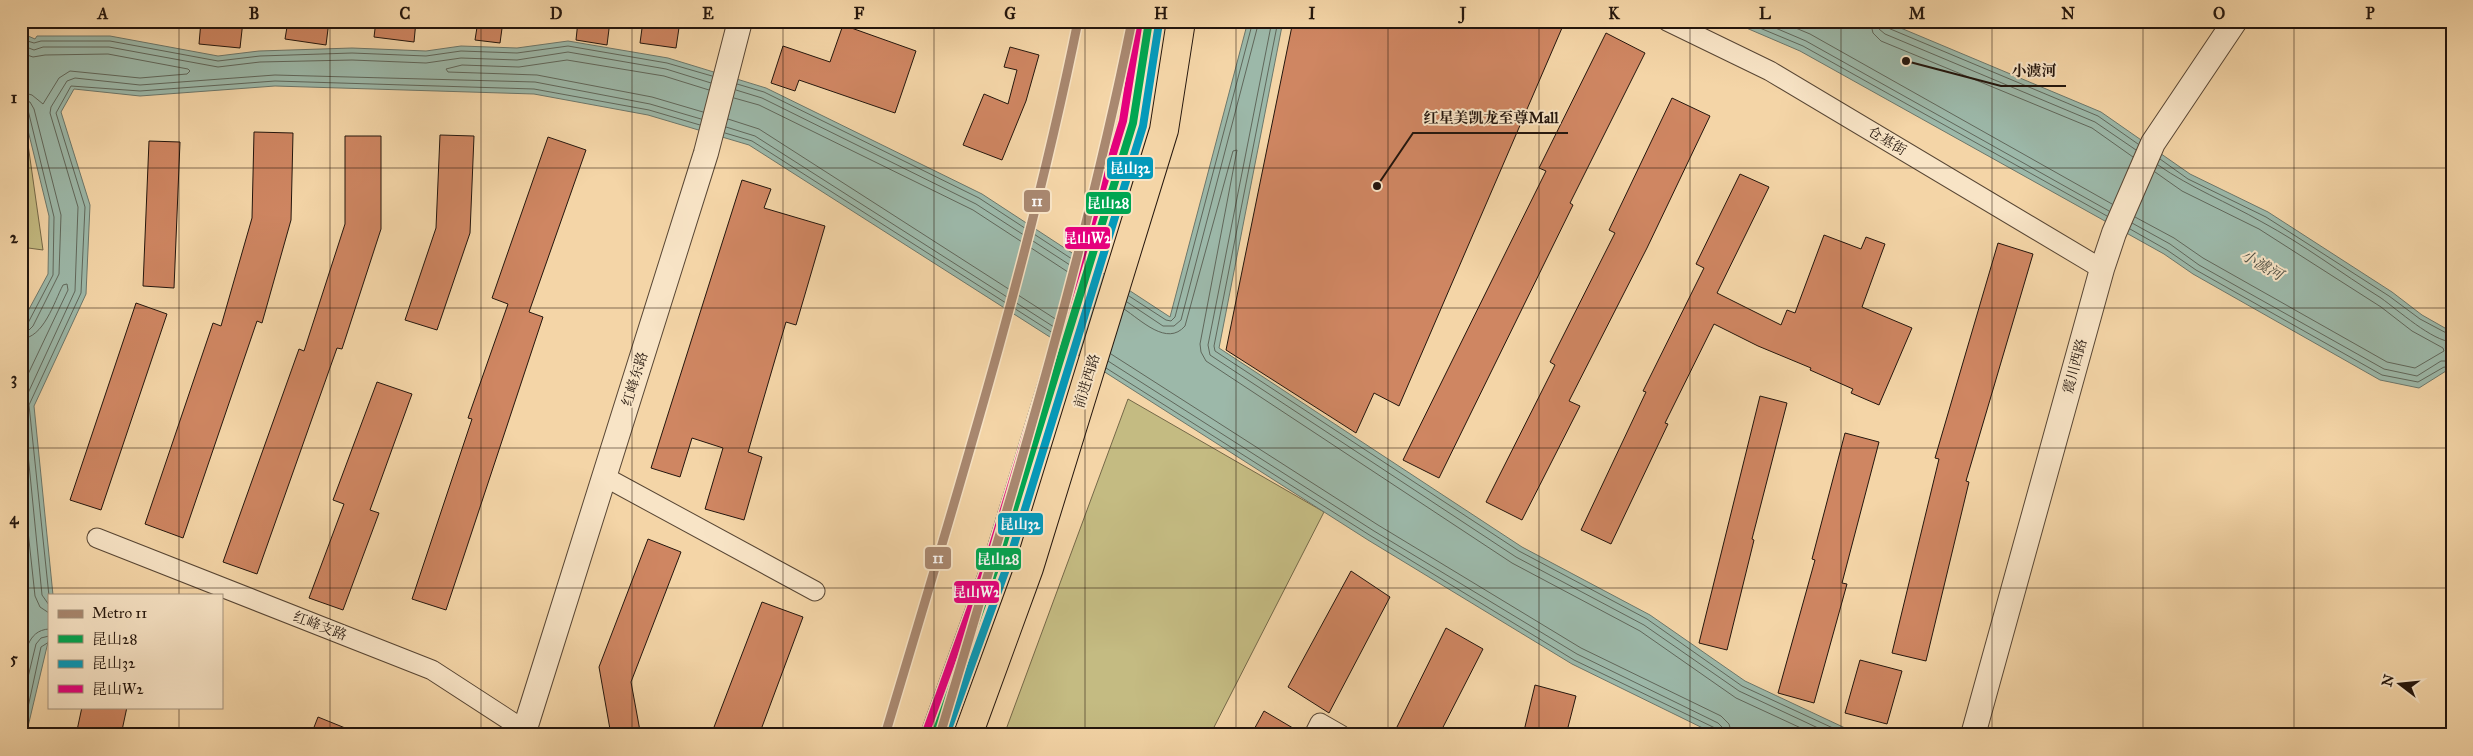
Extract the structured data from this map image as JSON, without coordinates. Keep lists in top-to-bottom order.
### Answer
{
  "streets": {
    "main road": ["前进西路"],
    "street": [
      "仓基街",
      "震川西路",
      "红峰东路",
      "红峰支路"
    ]
  },
  "crossings": [
    ["仓基街", "震川西路"],
    ["红峰东路", "红峰支路"]
  ],
  "water": ["小澞河"],
  "places": ["小澞河", "红星美凯龙至尊Mall"],
  "lines": [
    "metro line 11",
    "transit line 昆山28",
    "transit line 昆山W2",
    "transit line 昆山32"
  ],
  "legend": [
    "Metro 11",
    "昆山28",
    "昆山32",
    "昆山W2"
  ],
  "north": "left",
  "grid": {
    "columns": [
      "A",
      "B",
      "C",
      "D",
      "E",
      "F",
      "G",
      "H",
      "I",
      "J",
      "K",
      "L",
      "M",
      "N",
      "O",
      "P"
    ],
    "rows": [
      "1",
      "2",
      "3",
      "4",
      "5"
    ]
  }
}
